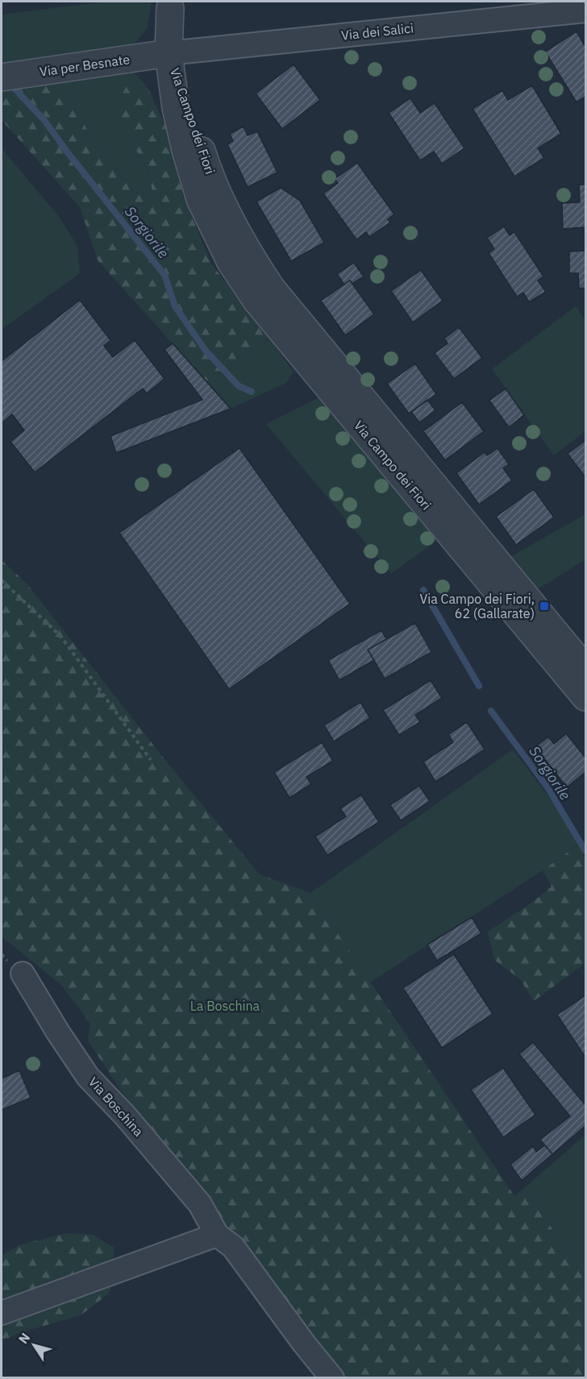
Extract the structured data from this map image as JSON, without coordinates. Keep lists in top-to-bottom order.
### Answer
{
  "streets": {
    "street": [
      "Via dei Salici",
      "Via per Besnate",
      "Via Campo dei Fiori",
      "Via Boschina"
    ]
  },
  "crossings": [
    ["Via dei Salici", "Via per Besnate"],
    ["Via dei Salici", "Via Campo dei Fiori"],
    ["Via per Besnate", "Via Campo dei Fiori"]
  ],
  "water": ["Sorgiorile"],
  "parks": ["La Boschina"],
  "places": {
    "transit": ["Via Campo dei Fiori, 62 (Gallarate)"]
  },
  "north": "top left"
}
